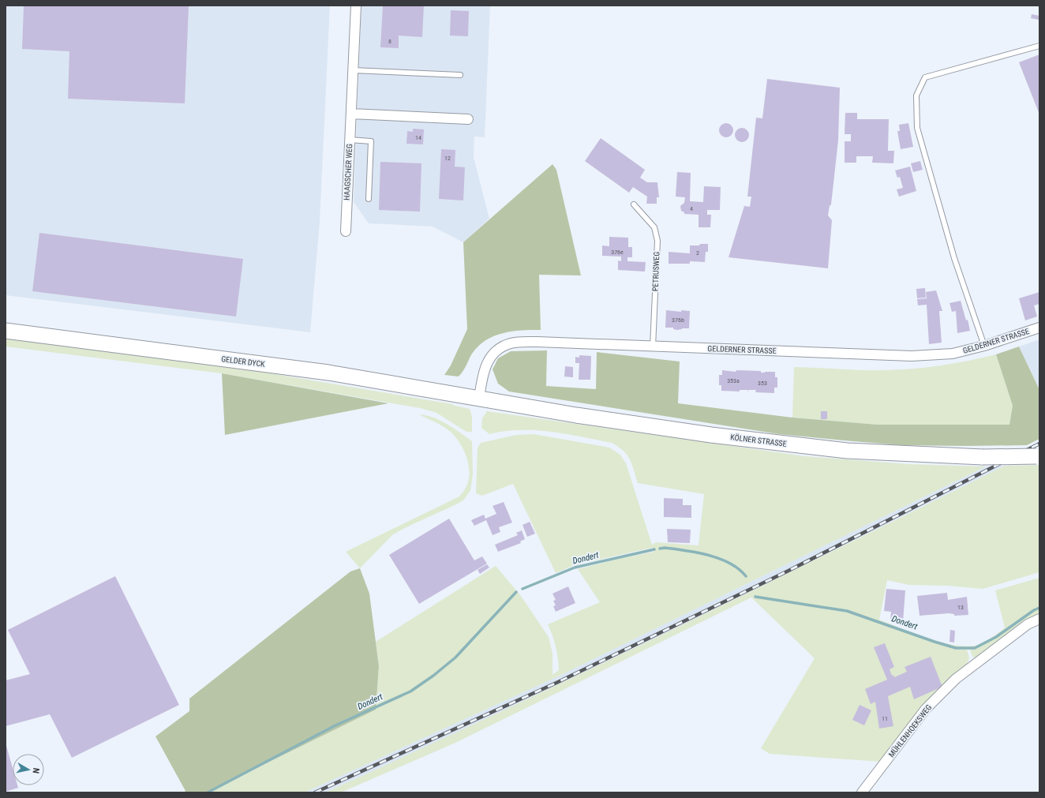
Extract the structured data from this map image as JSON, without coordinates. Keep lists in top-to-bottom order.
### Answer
{
  "streets": {
    "main road": ["GELDER DYCK", "KÖLNER STRASSE"],
    "street": ["HAAGSCHER WEG", "GELDERNER STRASSE", "MÜHLENHOEKSWEG"],
    "lane": ["PETRUSWEG"]
  },
  "crossings": [
    ["PETRUSWEG", "GELDERNER STRASSE"],
    ["GELDERNER STRASSE", "GELDER DYCK"],
    ["GELDERNER STRASSE", "KÖLNER STRASSE"],
    ["GELDER DYCK", "KÖLNER STRASSE"]
  ],
  "water": ["Dondert"],
  "house_numbers": [
    "8",
    "14",
    "12",
    "4",
    "376e",
    "2",
    "376b",
    "353a",
    "353",
    "13",
    "11"
  ],
  "north": "right"
}
